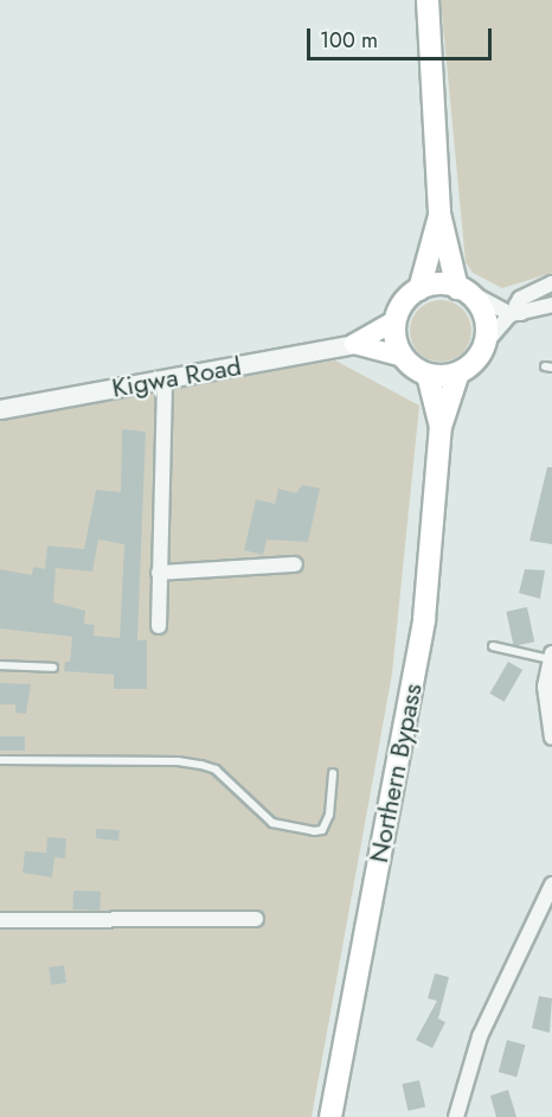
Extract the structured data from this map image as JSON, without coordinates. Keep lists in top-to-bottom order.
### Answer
{
  "streets": {
    "main road": ["Northern Bypass"],
    "street": ["Kigwa Road"]
  },
  "scale_bar": "100 m"
}
